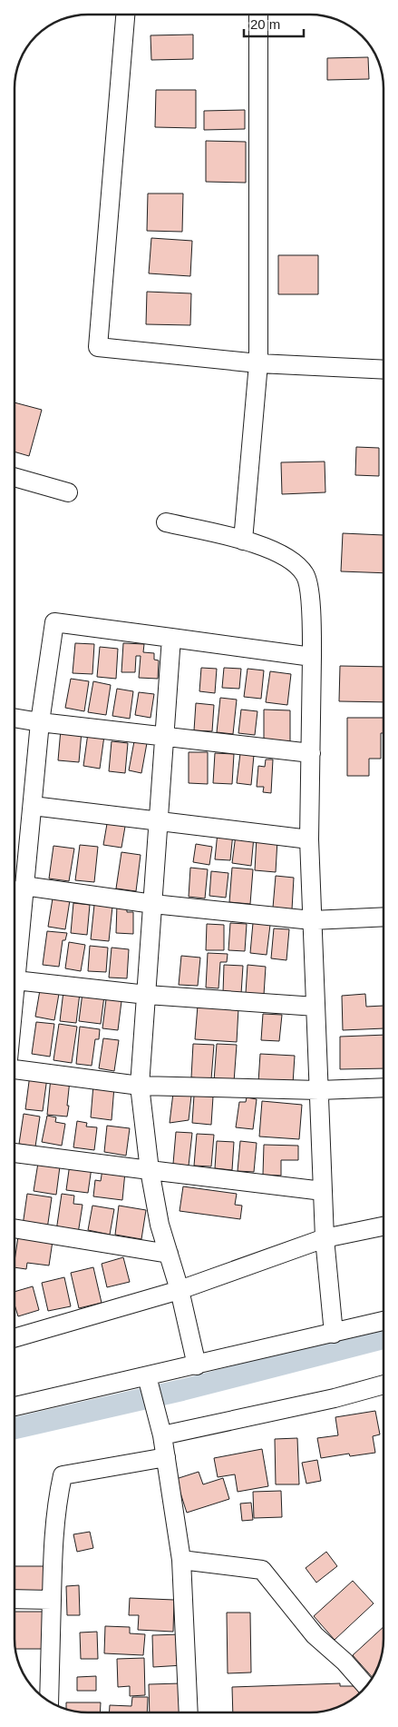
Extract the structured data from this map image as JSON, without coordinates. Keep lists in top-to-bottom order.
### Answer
{
  "scale_bar": "20 m"
}
